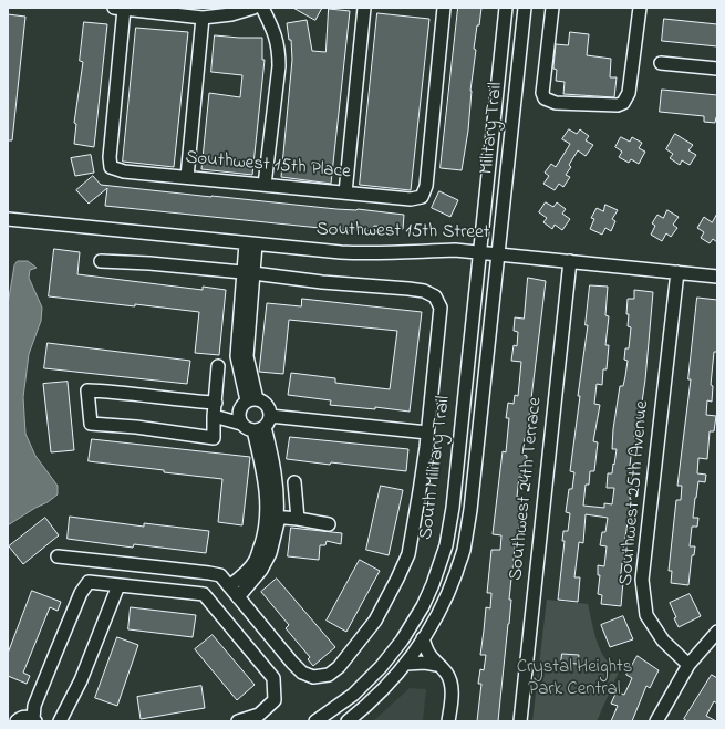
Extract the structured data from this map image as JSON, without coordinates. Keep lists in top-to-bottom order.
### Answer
{
  "streets": {
    "street": [
      "Military Trail",
      "Southwest 15th Place",
      "Southwest 15th Street",
      "South Military Trail",
      "Southwest 24th Terrace",
      "Southwest 25th Avenue"
    ]
  },
  "crossings": [
    ["Military Trail", "Southwest 15th Street"],
    ["Military Trail", "South Military Trail"],
    ["Southwest 15th Street", "South Military Trail"],
    ["Southwest 15th Street", "Southwest 24th Terrace"],
    ["Southwest 15th Street", "Southwest 25th Avenue"]
  ],
  "parks": ["Crystal Heights Park Central"]
}
